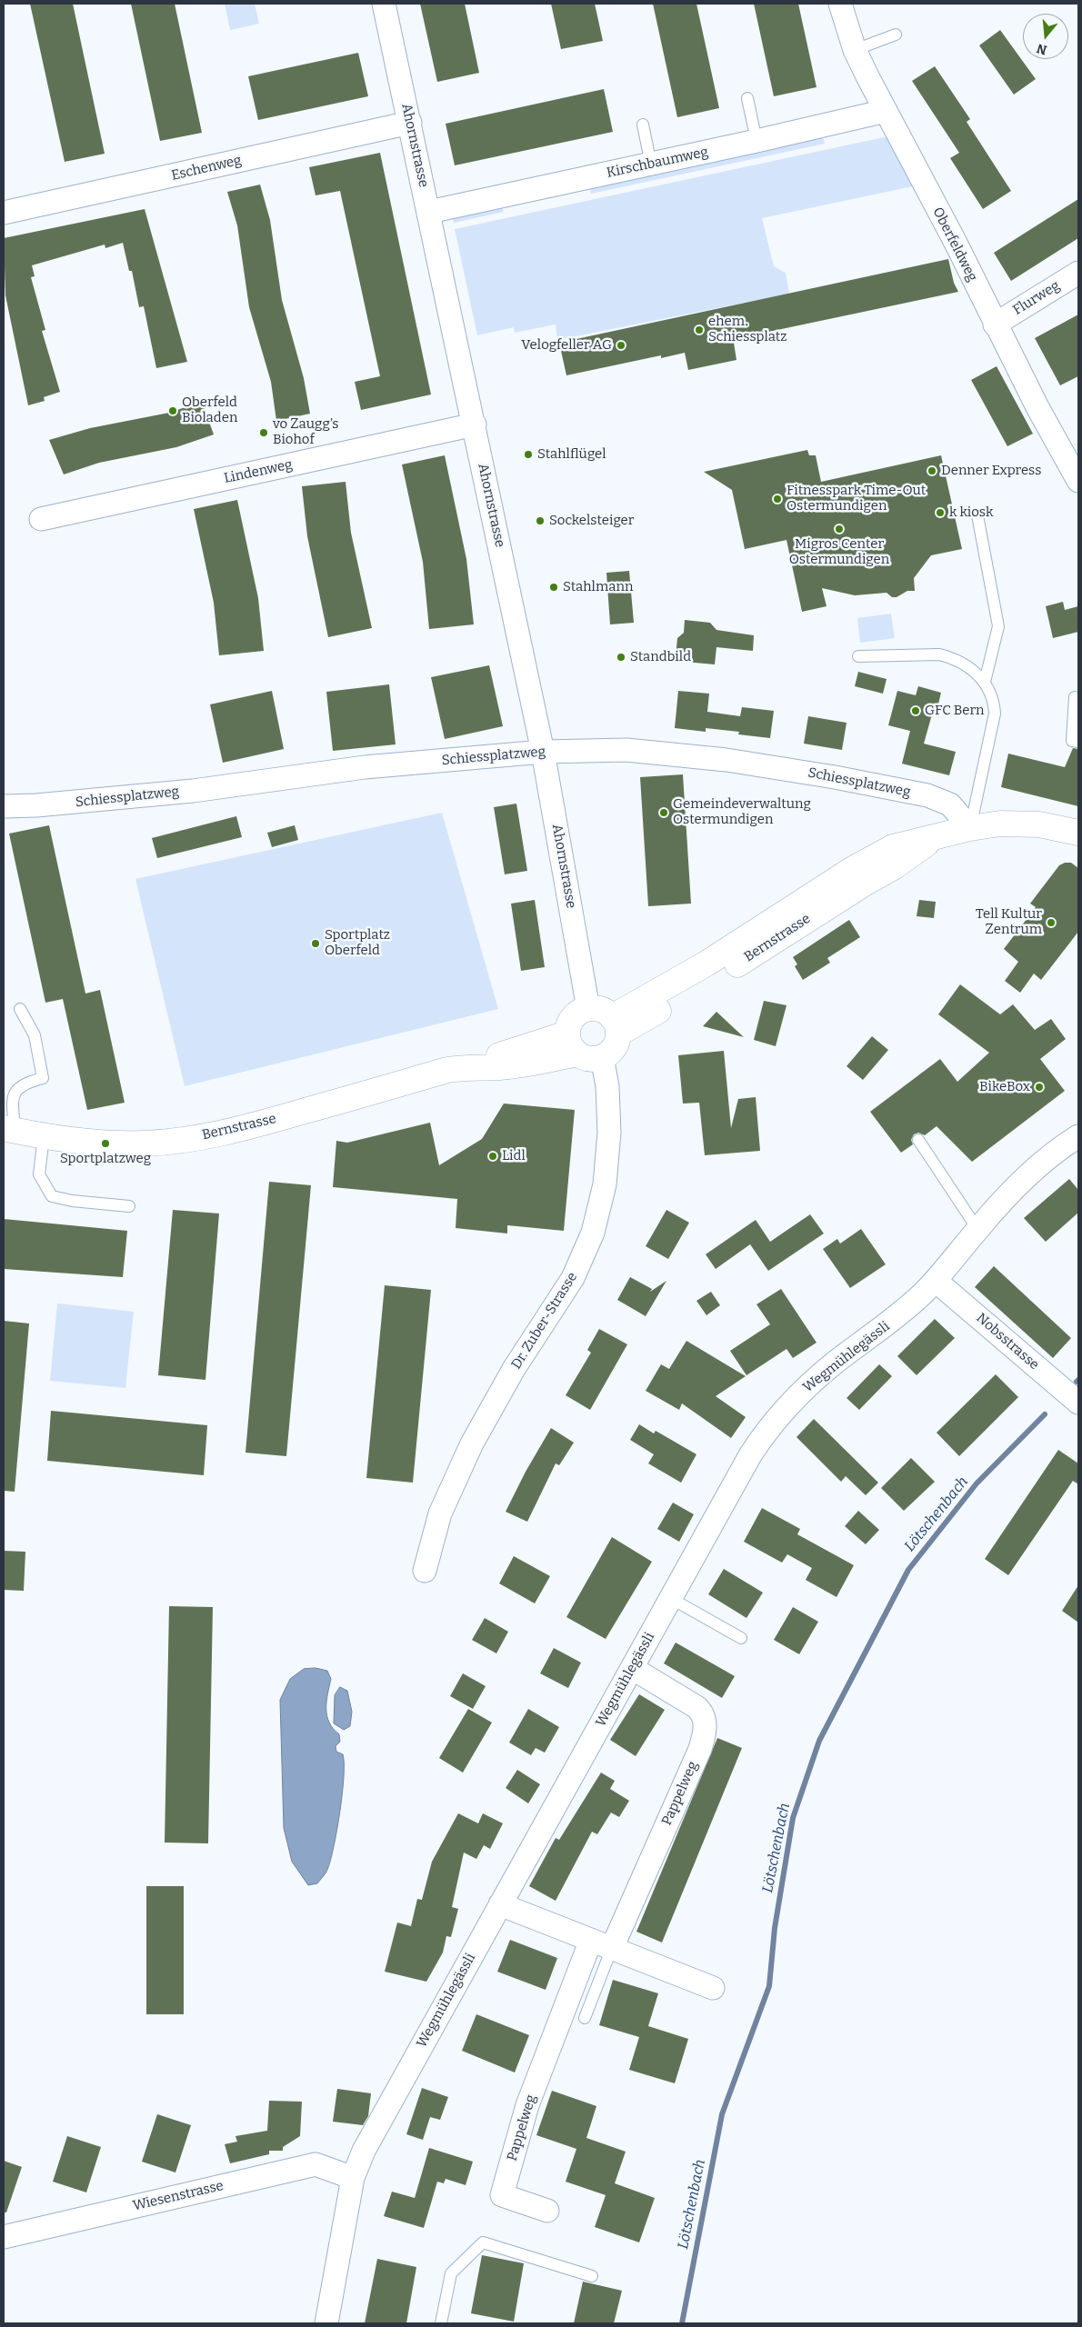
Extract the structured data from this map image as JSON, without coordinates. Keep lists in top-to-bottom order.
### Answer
{
  "streets": {
    "main road": ["Bernstrasse"],
    "street": [
      "Ahornstrasse",
      "Kirschbaumweg",
      "Eschenweg",
      "Oberfeldweg",
      "Flurweg",
      "Lindenweg",
      "Schiessplatzweg",
      "Dr. Zuber-Strasse",
      "Nobsstrasse",
      "Wegmühlegässli",
      "Pappelweg",
      "Wiesenstrasse"
    ]
  },
  "crossings": [
    ["Ahornstrasse", "Kirschbaumweg"],
    ["Ahornstrasse", "Eschenweg"],
    ["Ahornstrasse", "Lindenweg"],
    ["Ahornstrasse", "Schiessplatzweg"],
    ["Ahornstrasse", "Bernstrasse"],
    ["Ahornstrasse", "Dr. Zuber-Strasse"],
    ["Kirschbaumweg", "Oberfeldweg"],
    ["Oberfeldweg", "Flurweg"],
    ["Schiessplatzweg", "Bernstrasse"],
    ["Bernstrasse", "Dr. Zuber-Strasse"],
    ["Nobsstrasse", "Wegmühlegässli"],
    ["Wegmühlegässli", "Pappelweg"],
    ["Wegmühlegässli", "Wiesenstrasse"]
  ],
  "water": ["Lötschenbach"],
  "places": [
    "ehem. Schiessplatz",
    "Velogfeller AG",
    "Oberfeld Bioladen",
    "vo Zaugg’s Biohof",
    "Stahlflügel",
    "Denner Express",
    "Fitnesspark Time-Out Ostermundigen",
    "k kiosk",
    "Sockelsteiger",
    "Migros Center Ostermundigen",
    "Stahlmann",
    "Standbild",
    "GFC Bern",
    "Gemeindeverwaltung Ostermundigen",
    "Tell Kultur Zentrum",
    "Sportplatz Oberfeld",
    "BikeBox",
    "Sportplatzweg",
    "Lidl"
  ],
  "north": "bottom"
}
